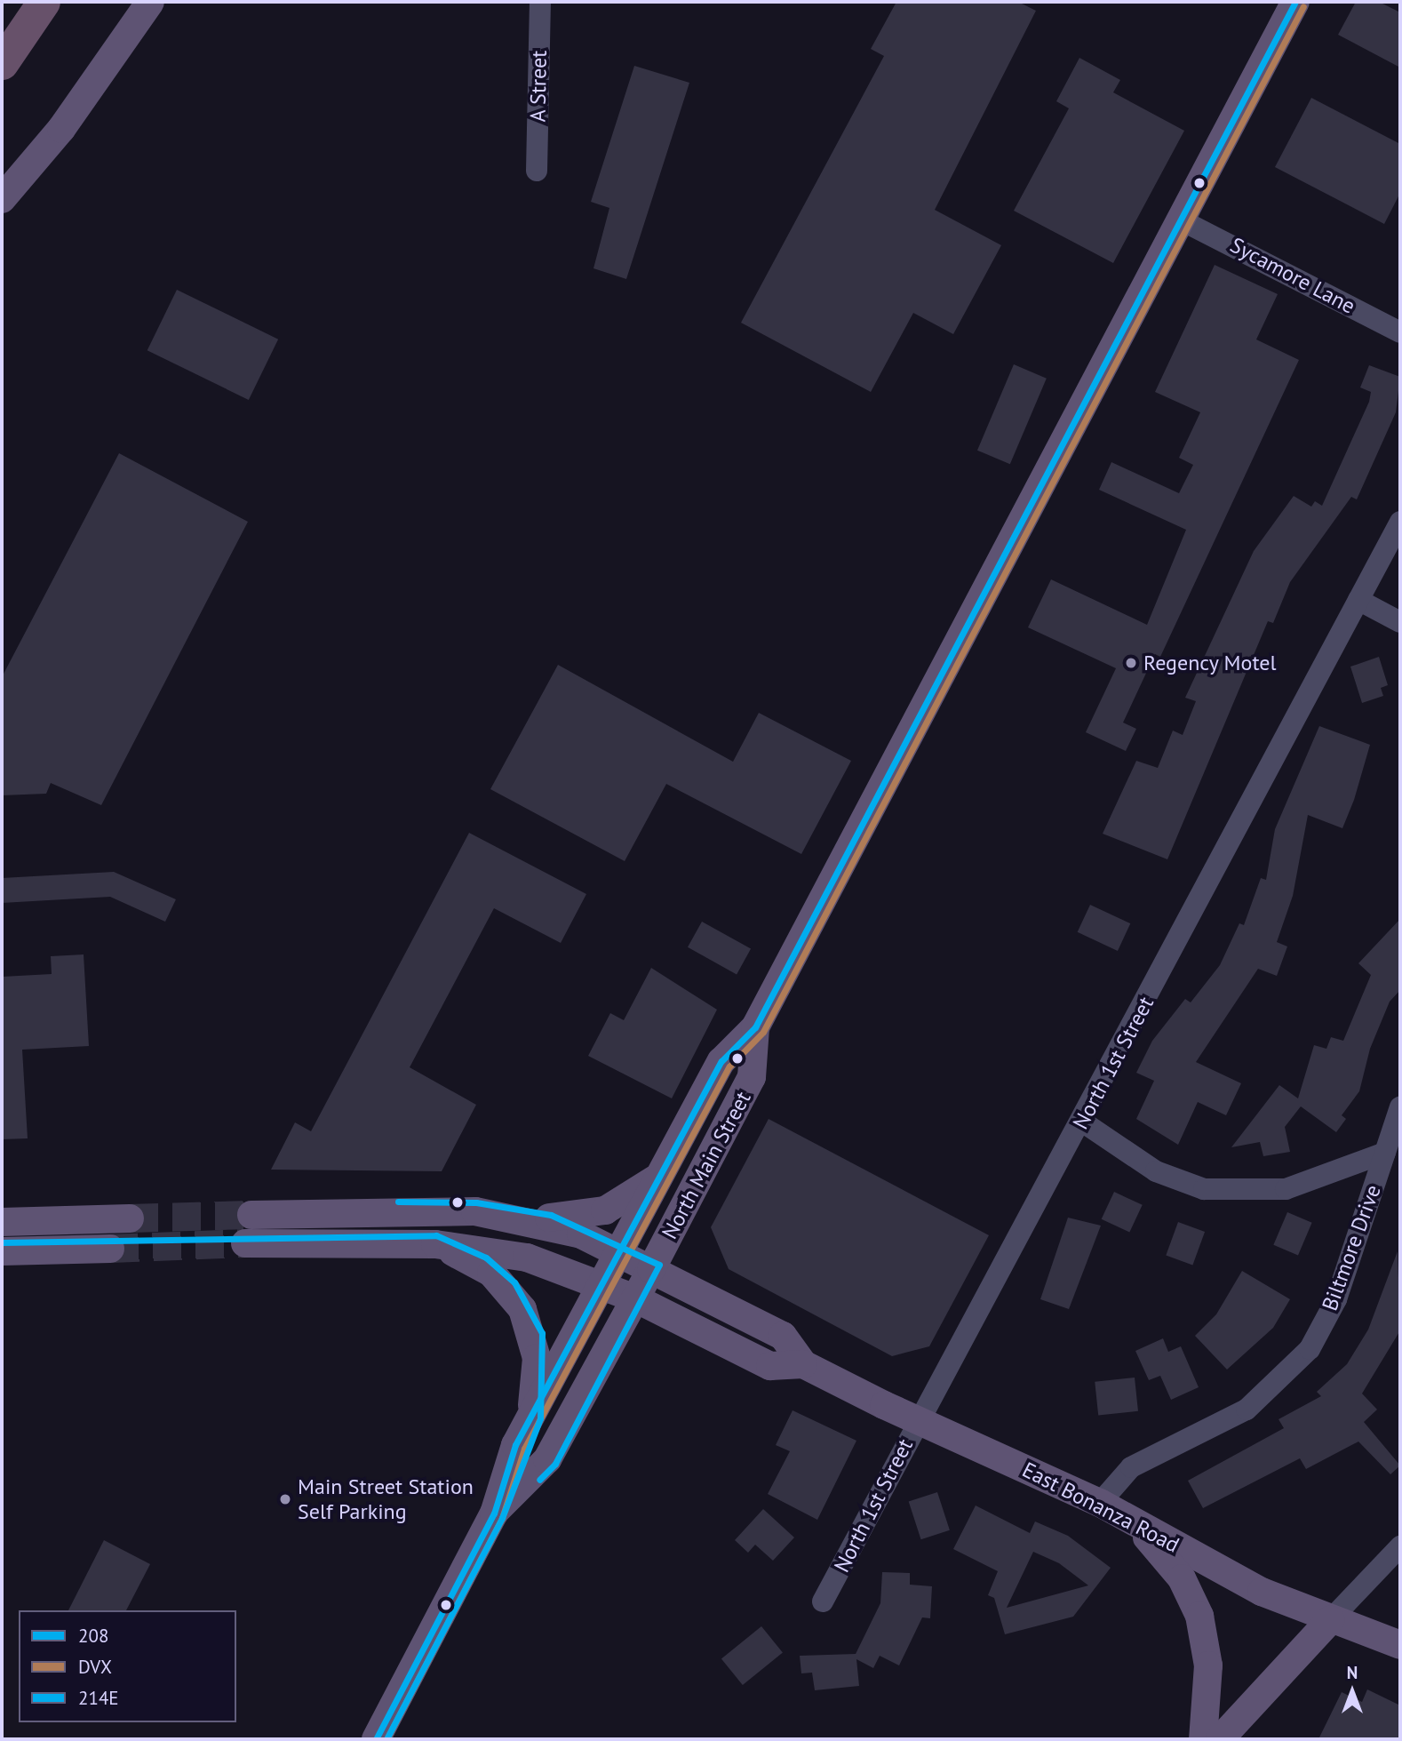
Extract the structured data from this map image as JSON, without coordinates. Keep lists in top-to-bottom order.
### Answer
{
  "streets": {
    "main road": ["North Main Street", "East Bonanza Road"],
    "street": [
      "A Street",
      "Sycamore Lane",
      "North 1st Street",
      "Biltmore Drive"
    ]
  },
  "crossings": [
    ["Sycamore Lane", "North Main Street"],
    ["North 1st Street", "East Bonanza Road"],
    ["North Main Street", "East Bonanza Road"],
    ["Biltmore Drive", "East Bonanza Road"]
  ],
  "places": ["Regency Motel", "Main Street Station Self Parking"],
  "lines": ["transit line 208", "transit line DVX", "transit line 214E"],
  "legend": ["208", "DVX", "214E"],
  "north": "top"
}
